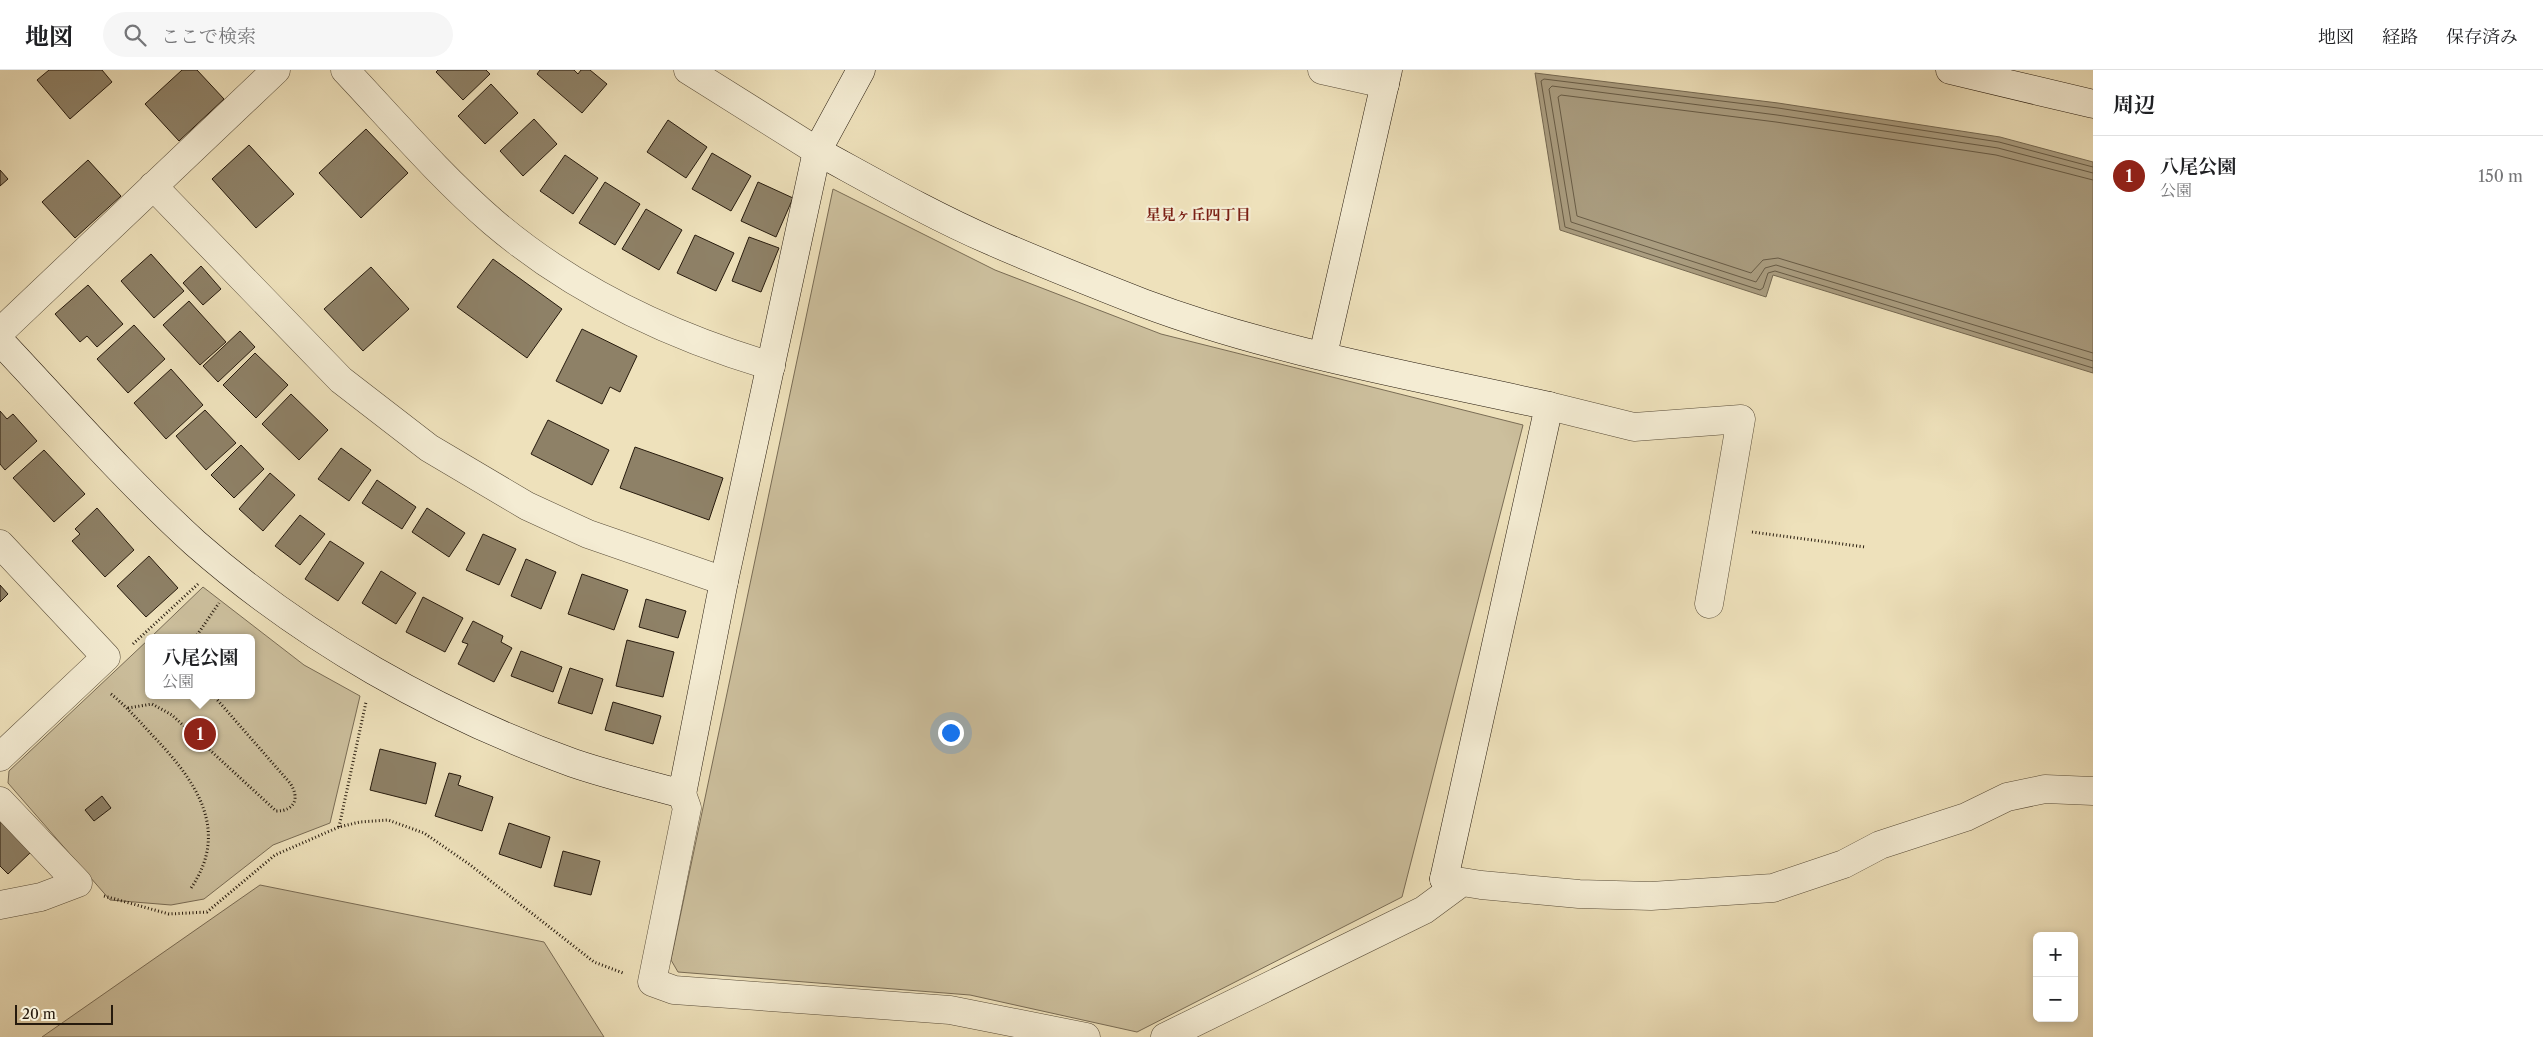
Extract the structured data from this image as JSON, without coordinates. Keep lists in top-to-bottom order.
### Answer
{
  "districts": ["星見ヶ丘四丁目"],
  "scale_bar": "20 m",
  "page": {
    "header": "地図",
    "search": "ここで検索",
    "nav": ["地図", "経路", "保存済み"],
    "heading": "周辺",
    "list": [
      {
        "mark": "1",
        "name": "八尾公園",
        "note": "公園",
        "value": "150 m"
      }
    ],
    "popup": ["八尾公園", "公園"],
    "pins": "1",
    "map_buttons": ["+", "−"],
    "scale": "20 m"
  }
}
